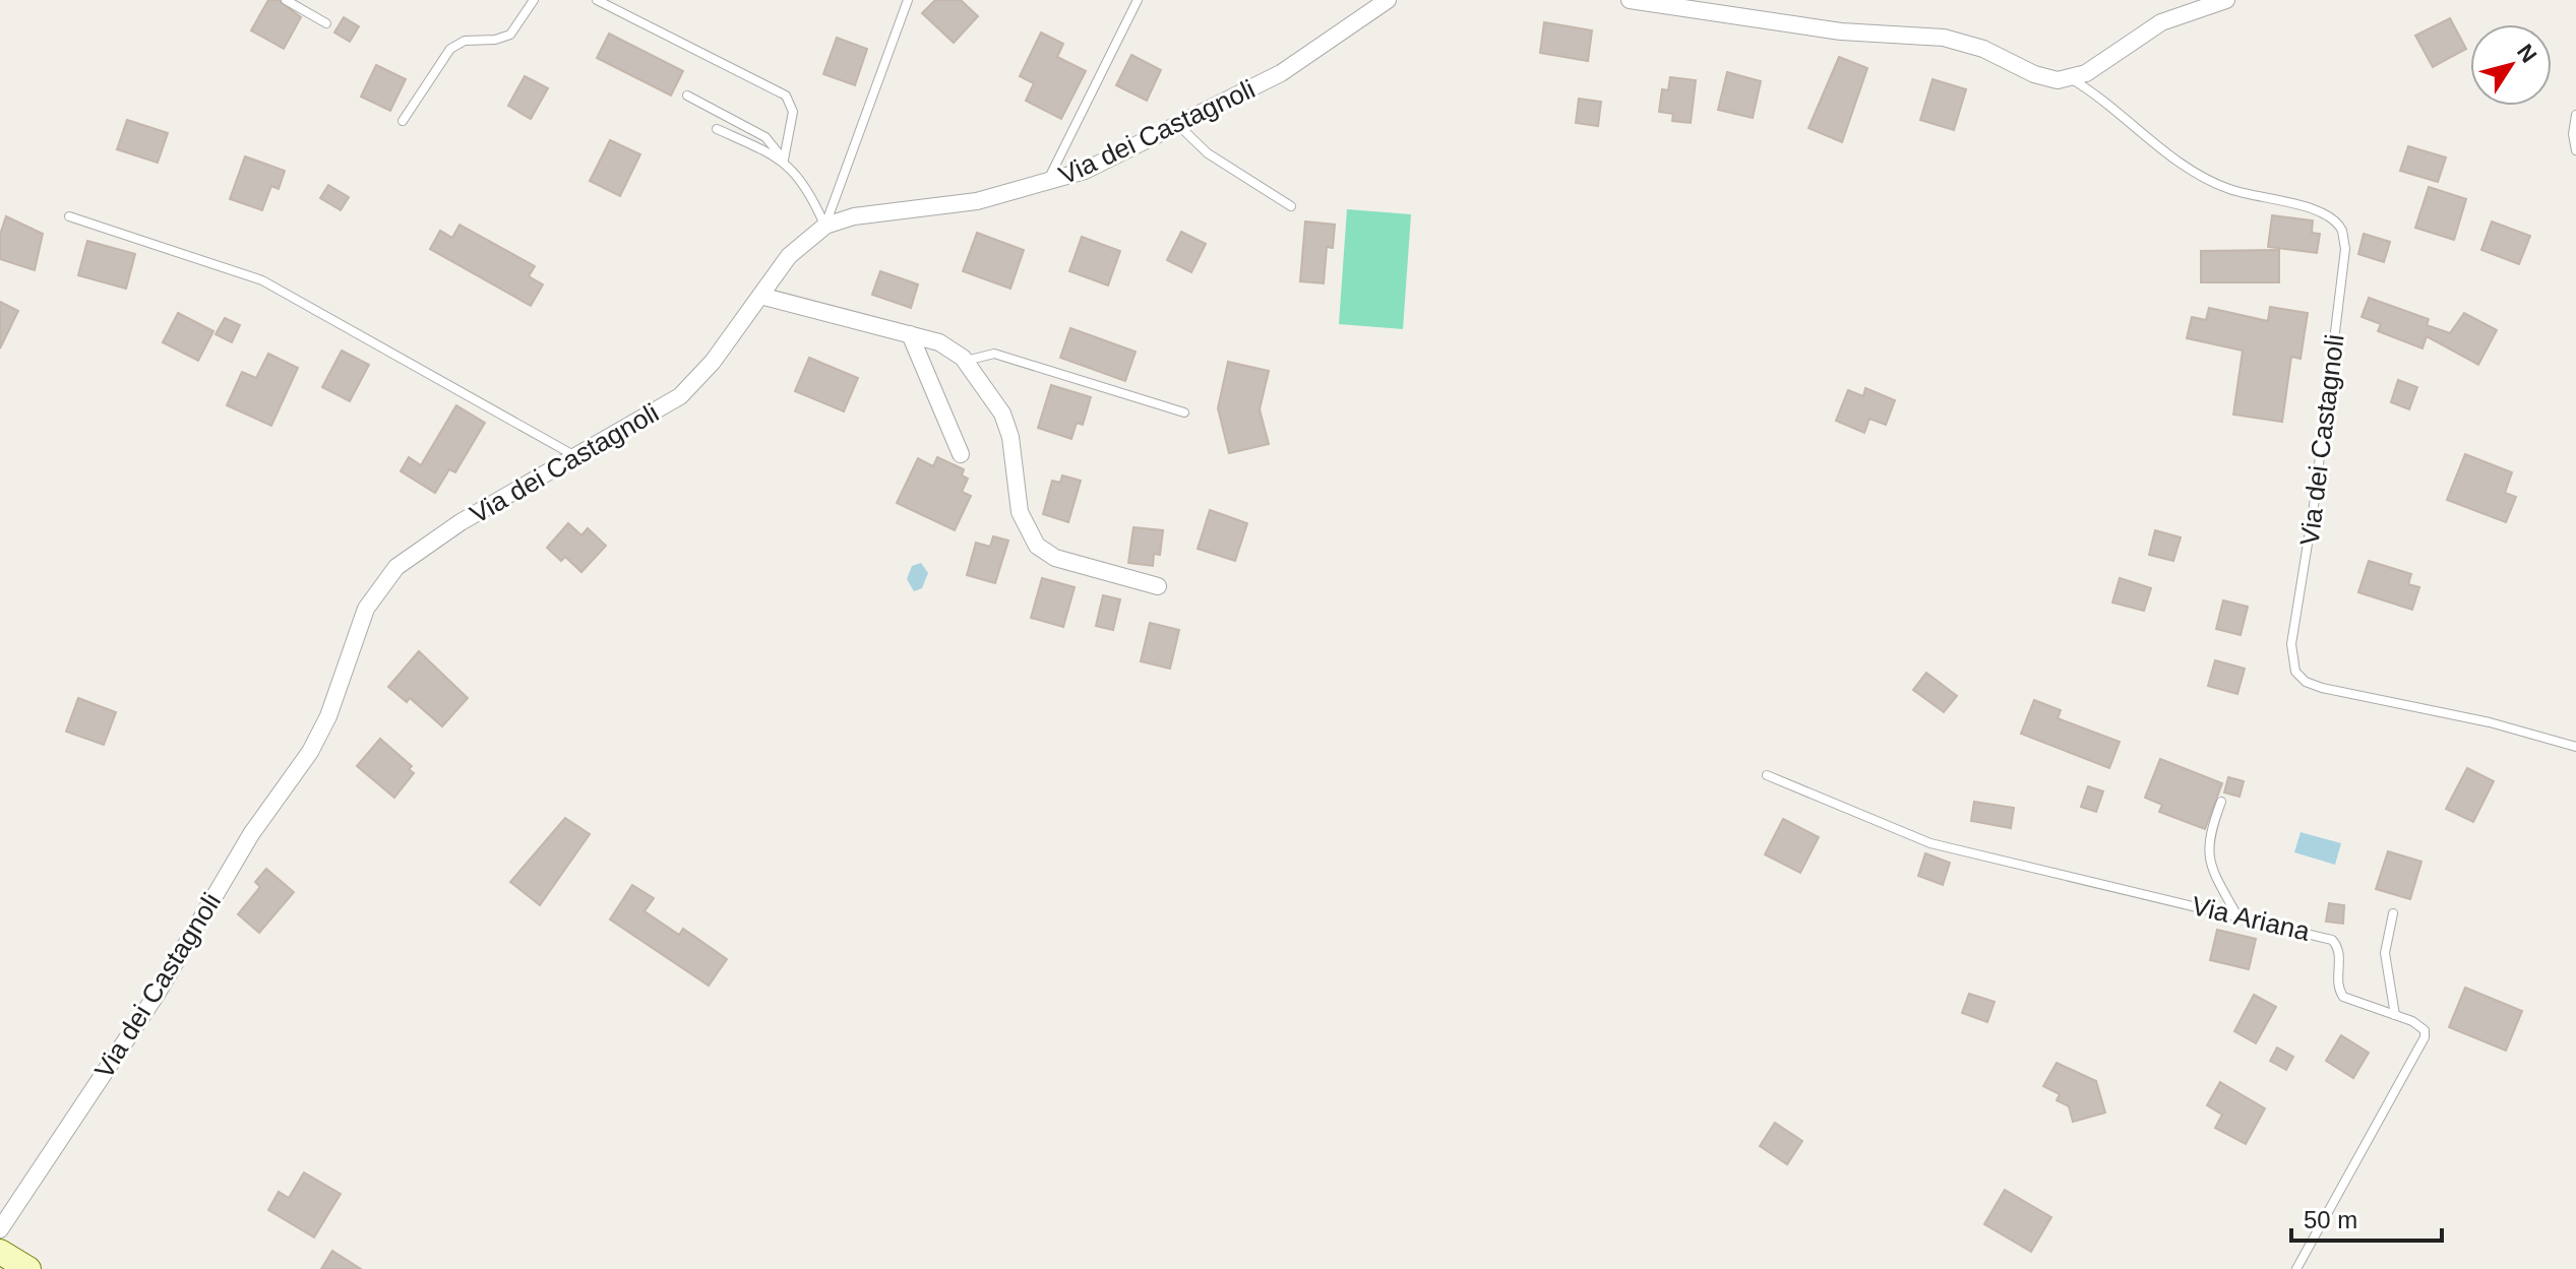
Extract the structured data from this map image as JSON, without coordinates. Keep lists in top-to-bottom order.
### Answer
{
  "streets": {
    "street": ["Via dei Castagnoli"],
    "lane": ["Via Ariana"]
  },
  "scale_bar": "50 m",
  "north": "top right"
}
